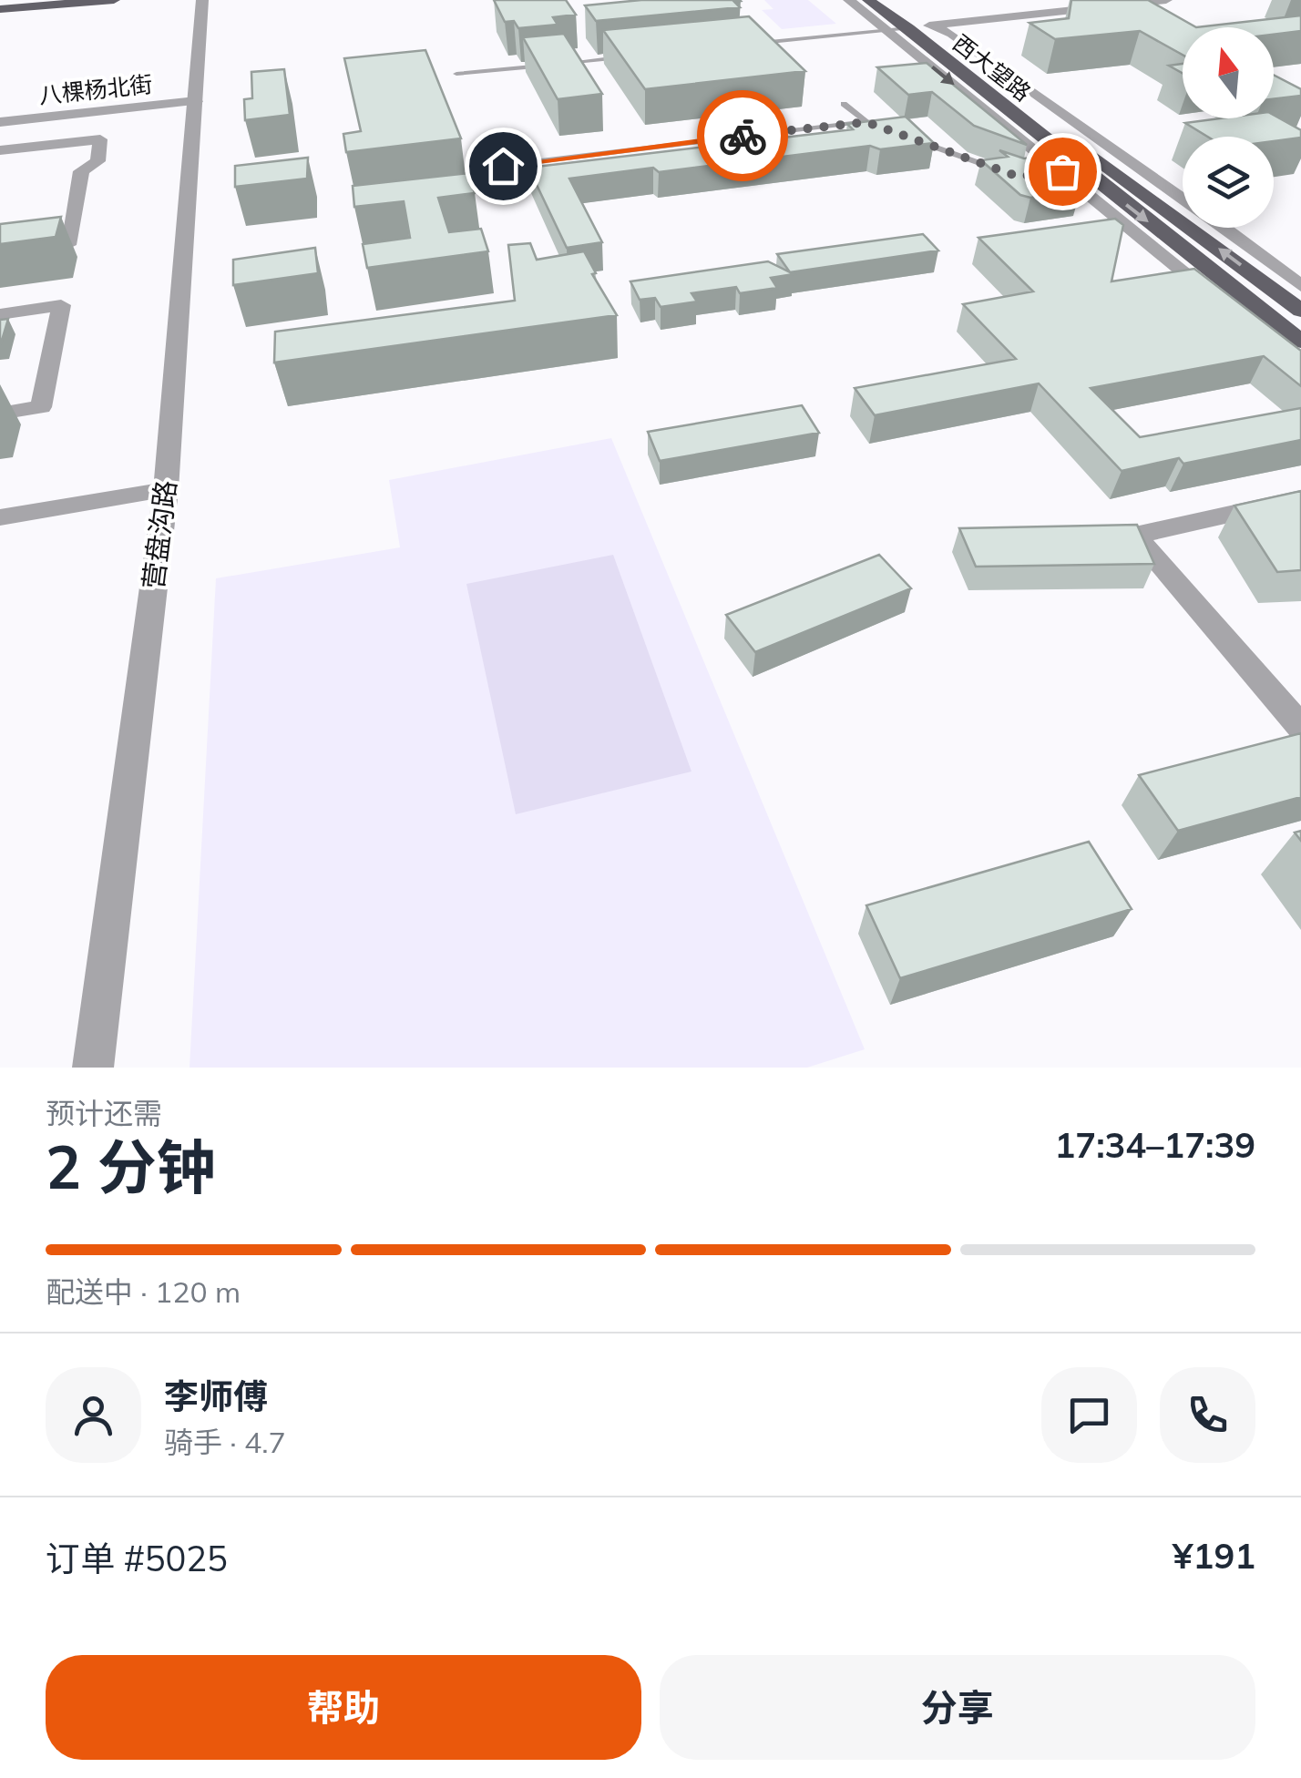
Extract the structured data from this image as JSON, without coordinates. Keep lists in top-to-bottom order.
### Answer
{
  "streets": {
    "main road": ["西大望路"],
    "street": ["八棵杨北街", "营盘沟路"]
  },
  "crossings": [
    ["八棵杨北街", "营盘沟路"]
  ],
  "north": "top",
  "page": {
    "heading": ["2 分钟", "预计还需", "17:34–17:39"],
    "panel": [
      "李师傅",
      "骑手 · 4.7",
      "订单 #5025",
      "¥191"
    ],
    "bar": "配送中 · 120 m",
    "buttons": ["帮助", "分享"]
  }
}
